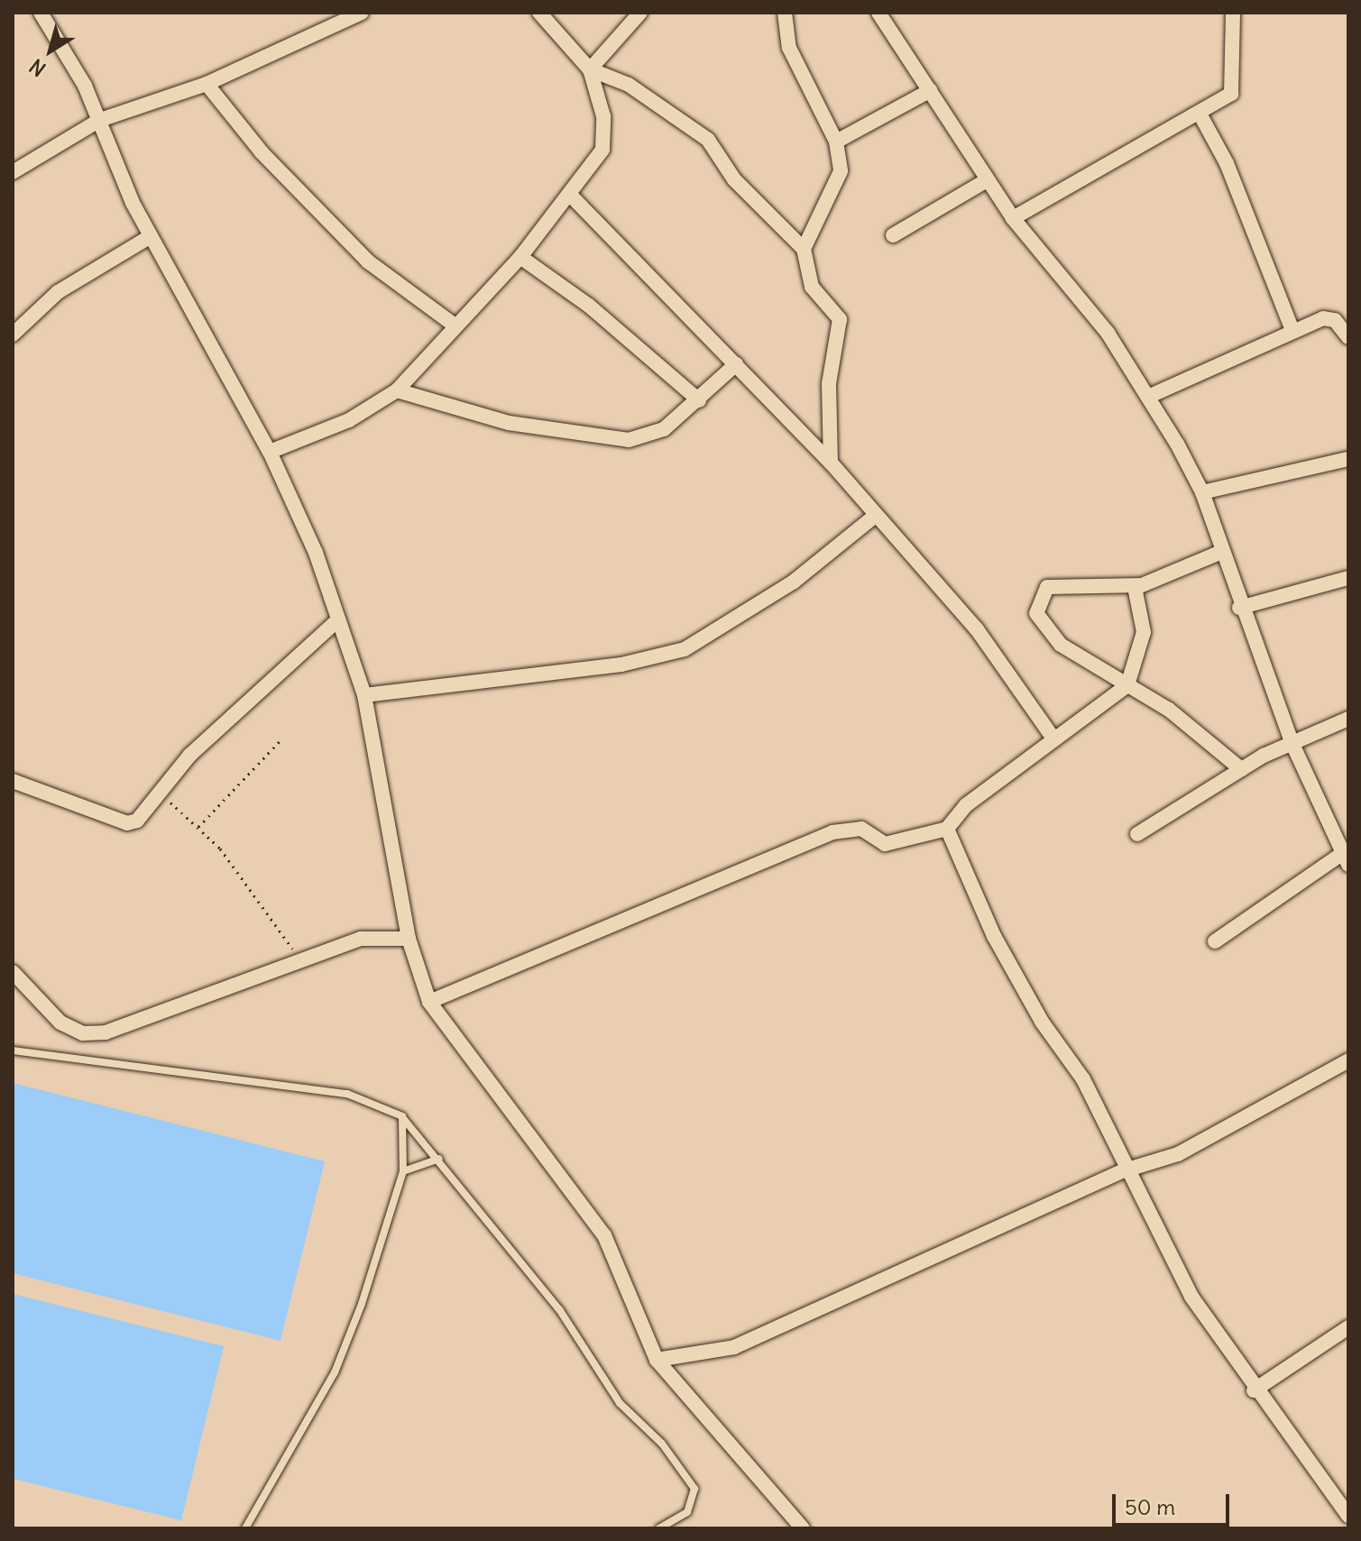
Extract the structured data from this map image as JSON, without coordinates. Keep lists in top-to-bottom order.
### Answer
{
  "scale_bar": "50 m",
  "north": "bottom left"
}
